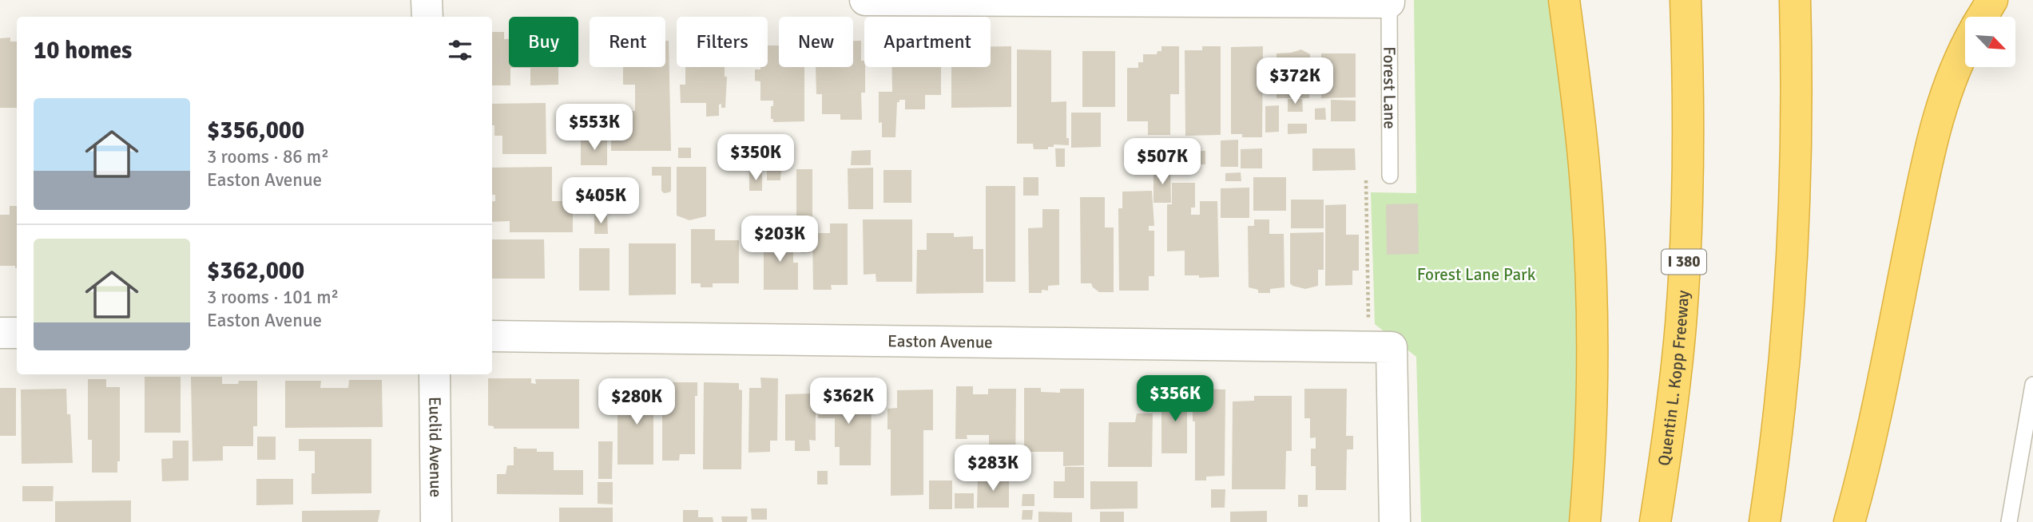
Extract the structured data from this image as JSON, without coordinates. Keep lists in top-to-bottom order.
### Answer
{
  "streets": {
    "highway": ["I 380", "Quentin L. Kopp Freeway"],
    "street": ["Easton Avenue", "Euclid Avenue"],
    "lane": ["Forest Lane"]
  },
  "parks": ["Forest Lane Park"],
  "north": "bottom right",
  "page": {
    "chip": [
      "Buy",
      "Rent",
      "Filters",
      "New",
      "Apartment"
    ],
    "heading": "10 homes",
    "price": [
      "$372K",
      "$553K",
      "$350K",
      "$507K",
      "$405K",
      "$203K",
      "$356K",
      "$362K",
      "$280K",
      "$283K"
    ],
    "list": [
      {
        "name": "$356,000",
        "note": "3 rooms · 86 m² · Easton Avenue"
      },
      {
        "name": "$362,000",
        "note": "3 rooms · 101 m² · Easton Avenue"
      }
    ]
  }
}
